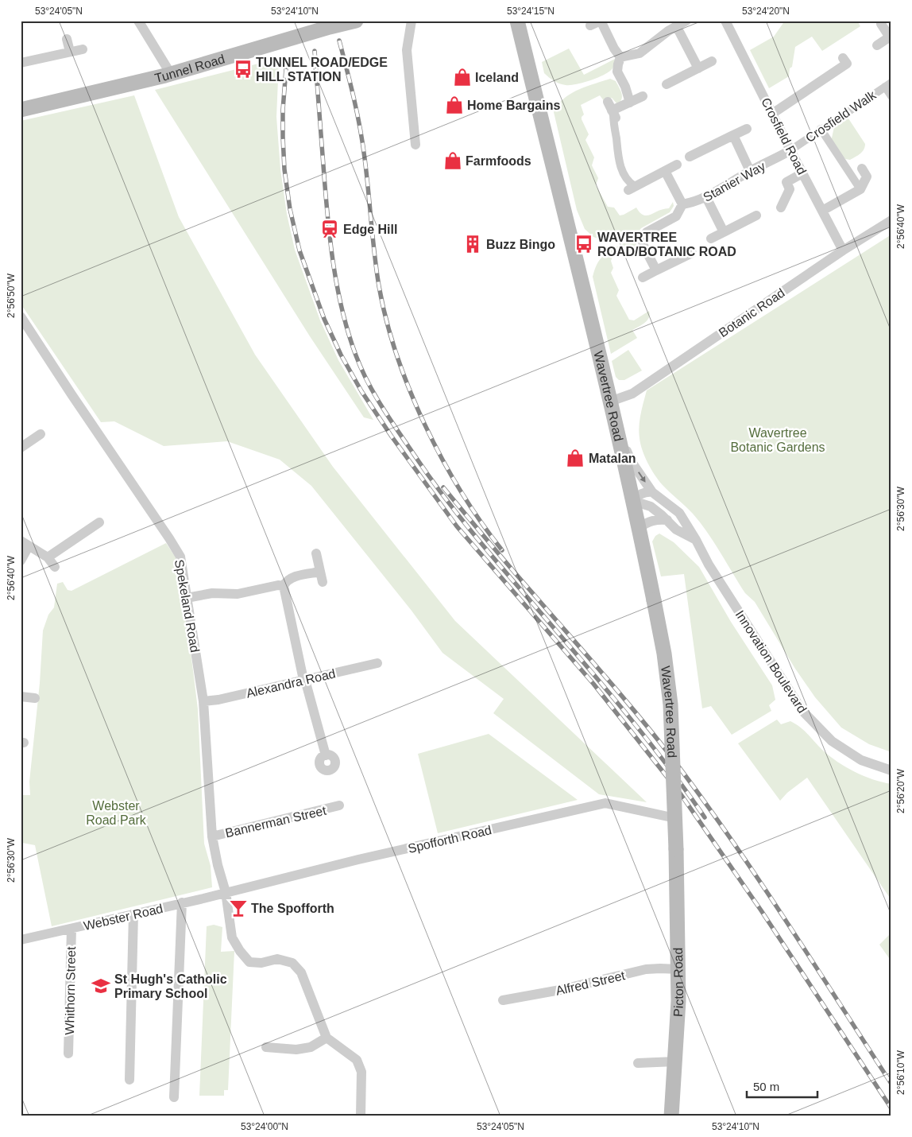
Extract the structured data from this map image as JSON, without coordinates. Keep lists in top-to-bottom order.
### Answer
{
  "streets": {
    "main road": ["Tunnel Road", "Wavertree Road", "Picton Road"],
    "street": [
      "Crosfield Walk",
      "Crosfield Road",
      "Stanier Way",
      "Botanic Road",
      "Spekeland Road",
      "Innovation Boulevard",
      "Alexandra Road",
      "Bannerman Street",
      "Spofforth Road",
      "Webster Road",
      "Alfred Street",
      "Whithorn Street"
    ]
  },
  "crossings": [
    ["Crosfield Walk", "Crosfield Road"],
    ["Crosfield Walk", "Stanier Way"],
    ["Crosfield Road", "Stanier Way"],
    ["Crosfield Road", "Botanic Road"],
    ["Botanic Road", "Wavertree Road"],
    ["Wavertree Road", "Innovation Boulevard"],
    ["Wavertree Road", "Spofforth Road"],
    ["Wavertree Road", "Picton Road"],
    ["Spekeland Road", "Alexandra Road"],
    ["Spekeland Road", "Bannerman Street"],
    ["Spekeland Road", "Spofforth Road"],
    ["Spekeland Road", "Webster Road"],
    ["Spofforth Road", "Webster Road"],
    ["Webster Road", "Whithorn Street"],
    ["Alfred Street", "Picton Road"]
  ],
  "parks": ["Wavertree Botanic Gardens", "Webster Road Park"],
  "places": {
    "bus stop": ["TUNNEL ROAD/EDGE HILL STATION", "WAVERTREE ROAD/BOTANIC ROAD"],
    "shop": [
      "Iceland",
      "Home Bargains",
      "Farmfoods",
      "Matalan"
    ],
    "station": ["Edge Hill"],
    "building": ["Buzz Bingo"],
    "bar": ["The Spofforth"],
    "school or university": ["St Hugh's Catholic Primary School"]
  },
  "scale_bar": "50 m",
  "coordinates": [
    "53°24'05\"N",
    "53°24'10\"N",
    "53°24'15\"N",
    "53°24'20\"N",
    "2°56'40\"W",
    "2°56'50\"W",
    "2°56'30\"W",
    "2°56'20\"W",
    "2°56'10\"W",
    "53°24'00\"N"
  ]
}
